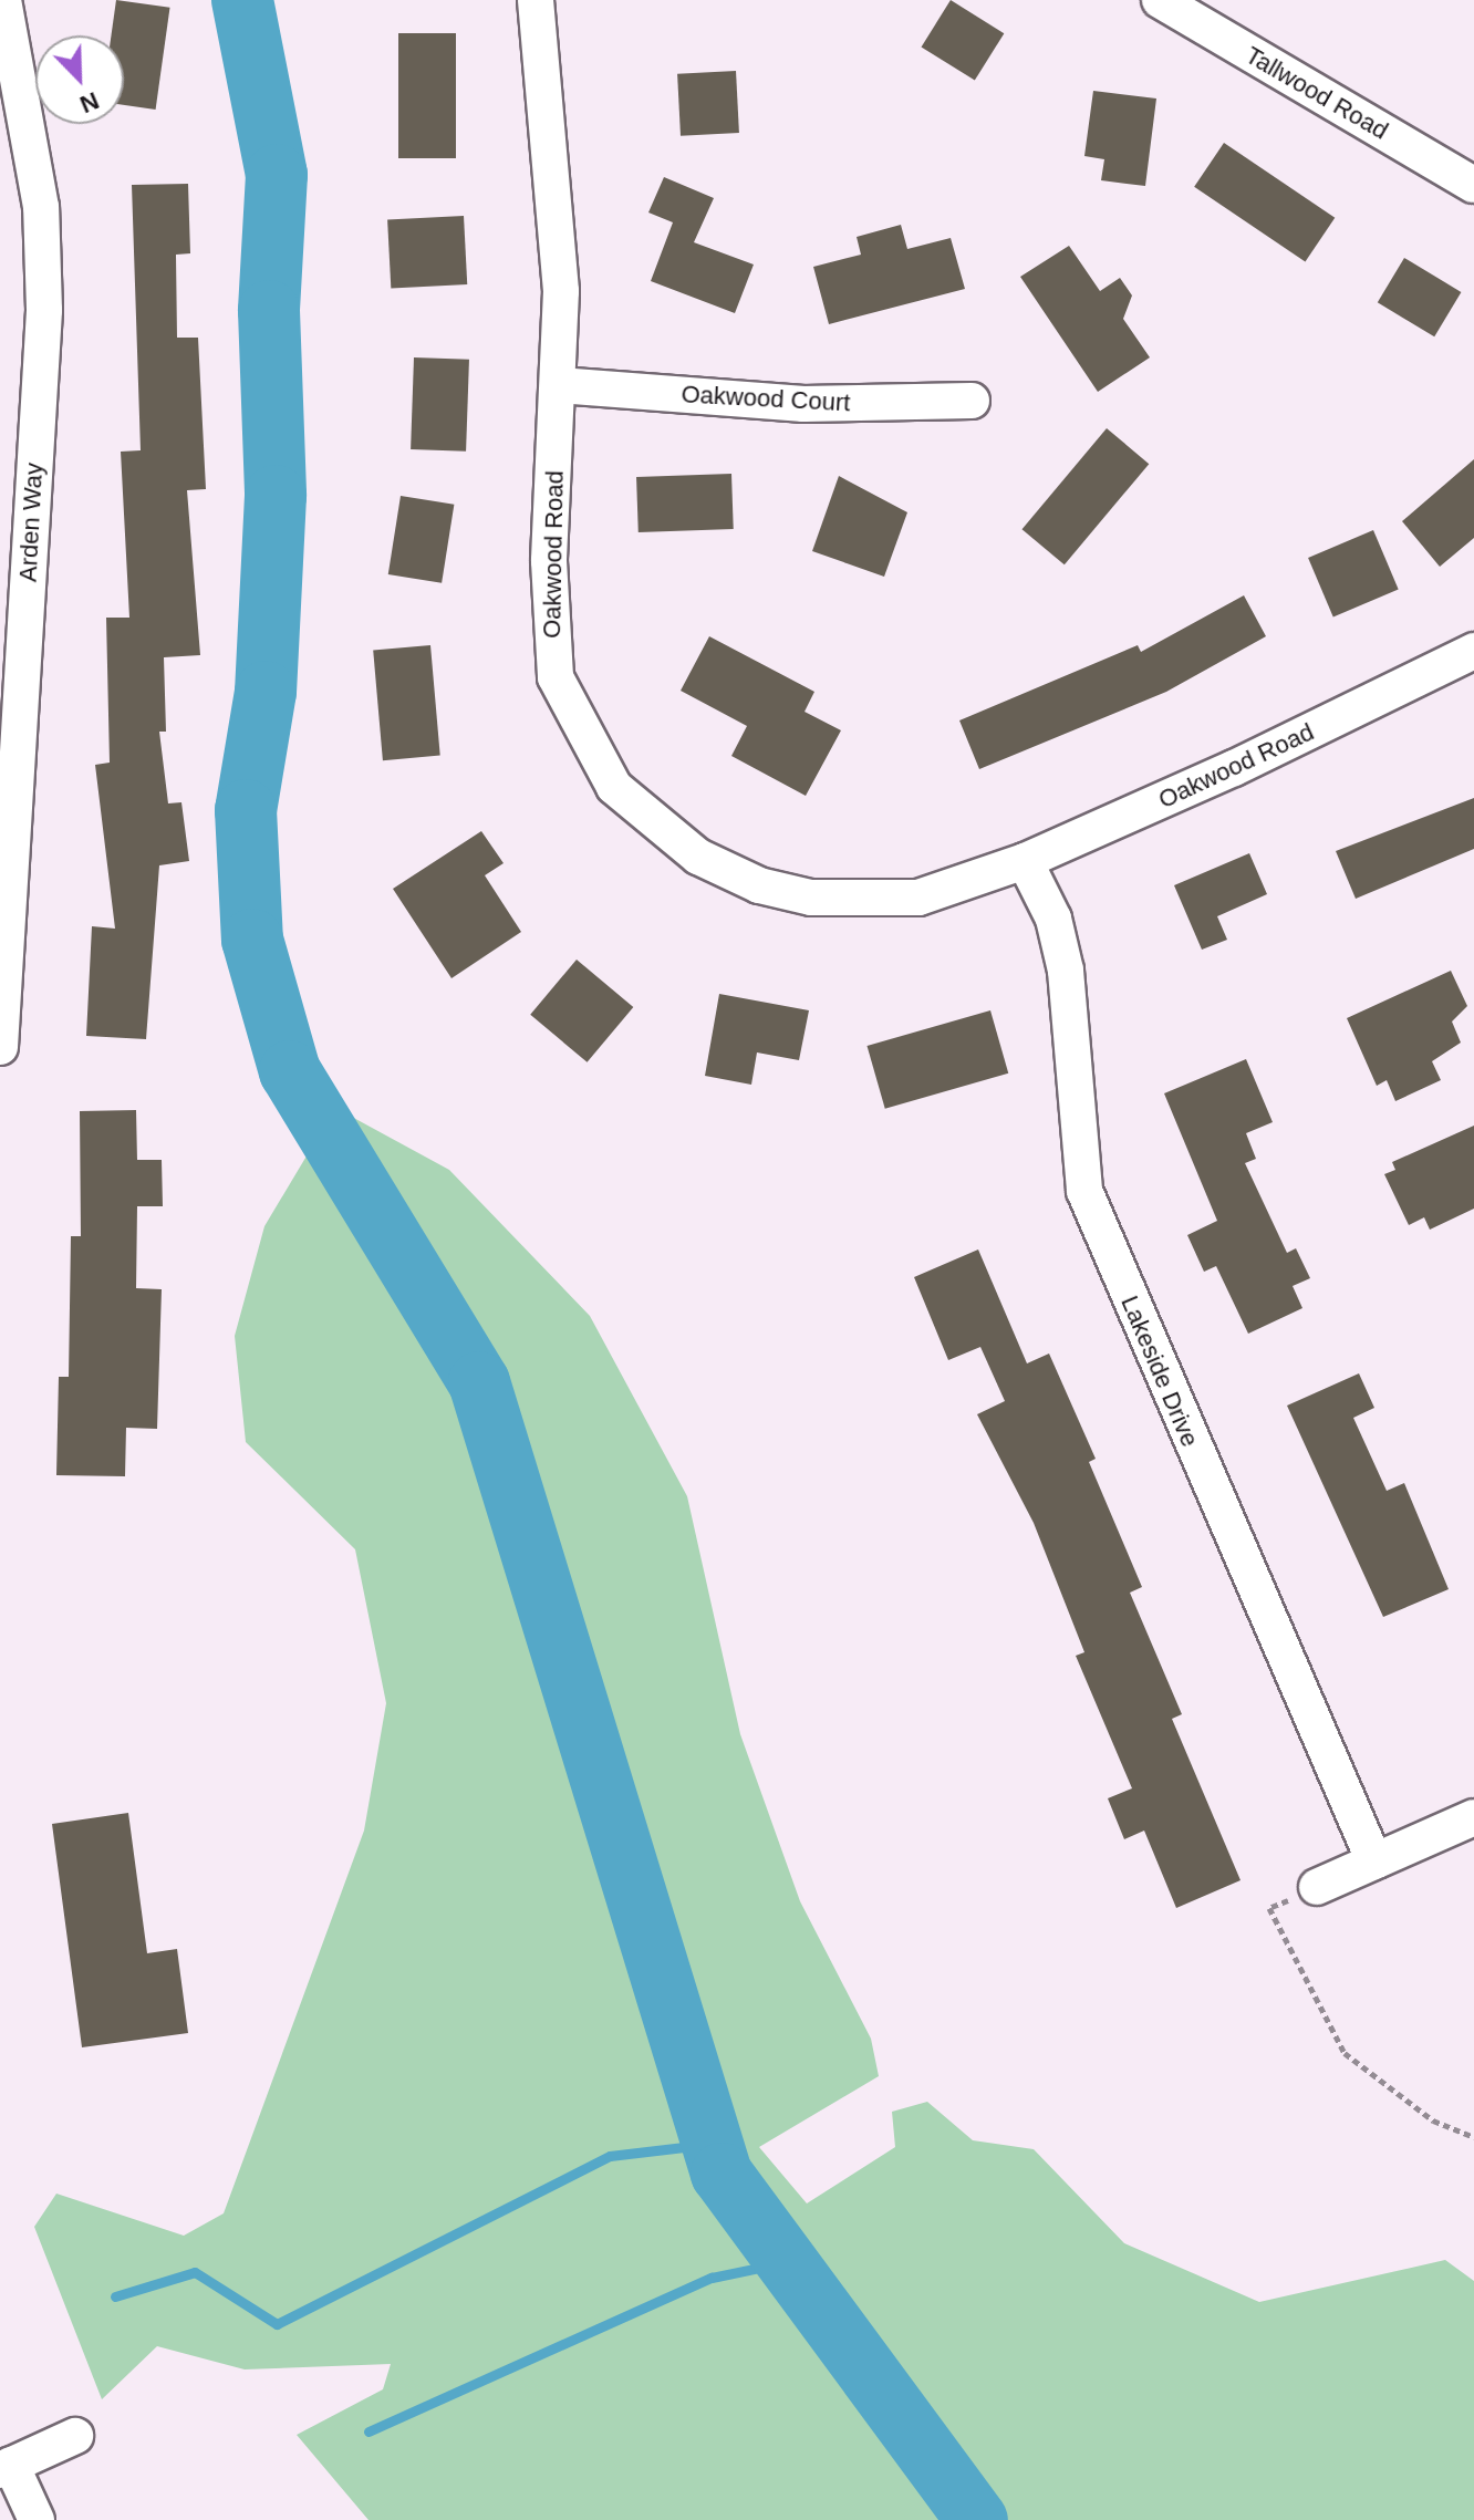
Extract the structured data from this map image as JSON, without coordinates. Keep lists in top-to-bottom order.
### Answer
{
  "streets": {
    "street": [
      "Tallwood Road",
      "Oakwood Court",
      "Arden Way",
      "Oakwood Road",
      "Lakeside Drive"
    ]
  },
  "crossings": [
    ["Oakwood Court", "Oakwood Road"],
    ["Oakwood Road", "Lakeside Drive"]
  ],
  "north": "bottom right"
}
